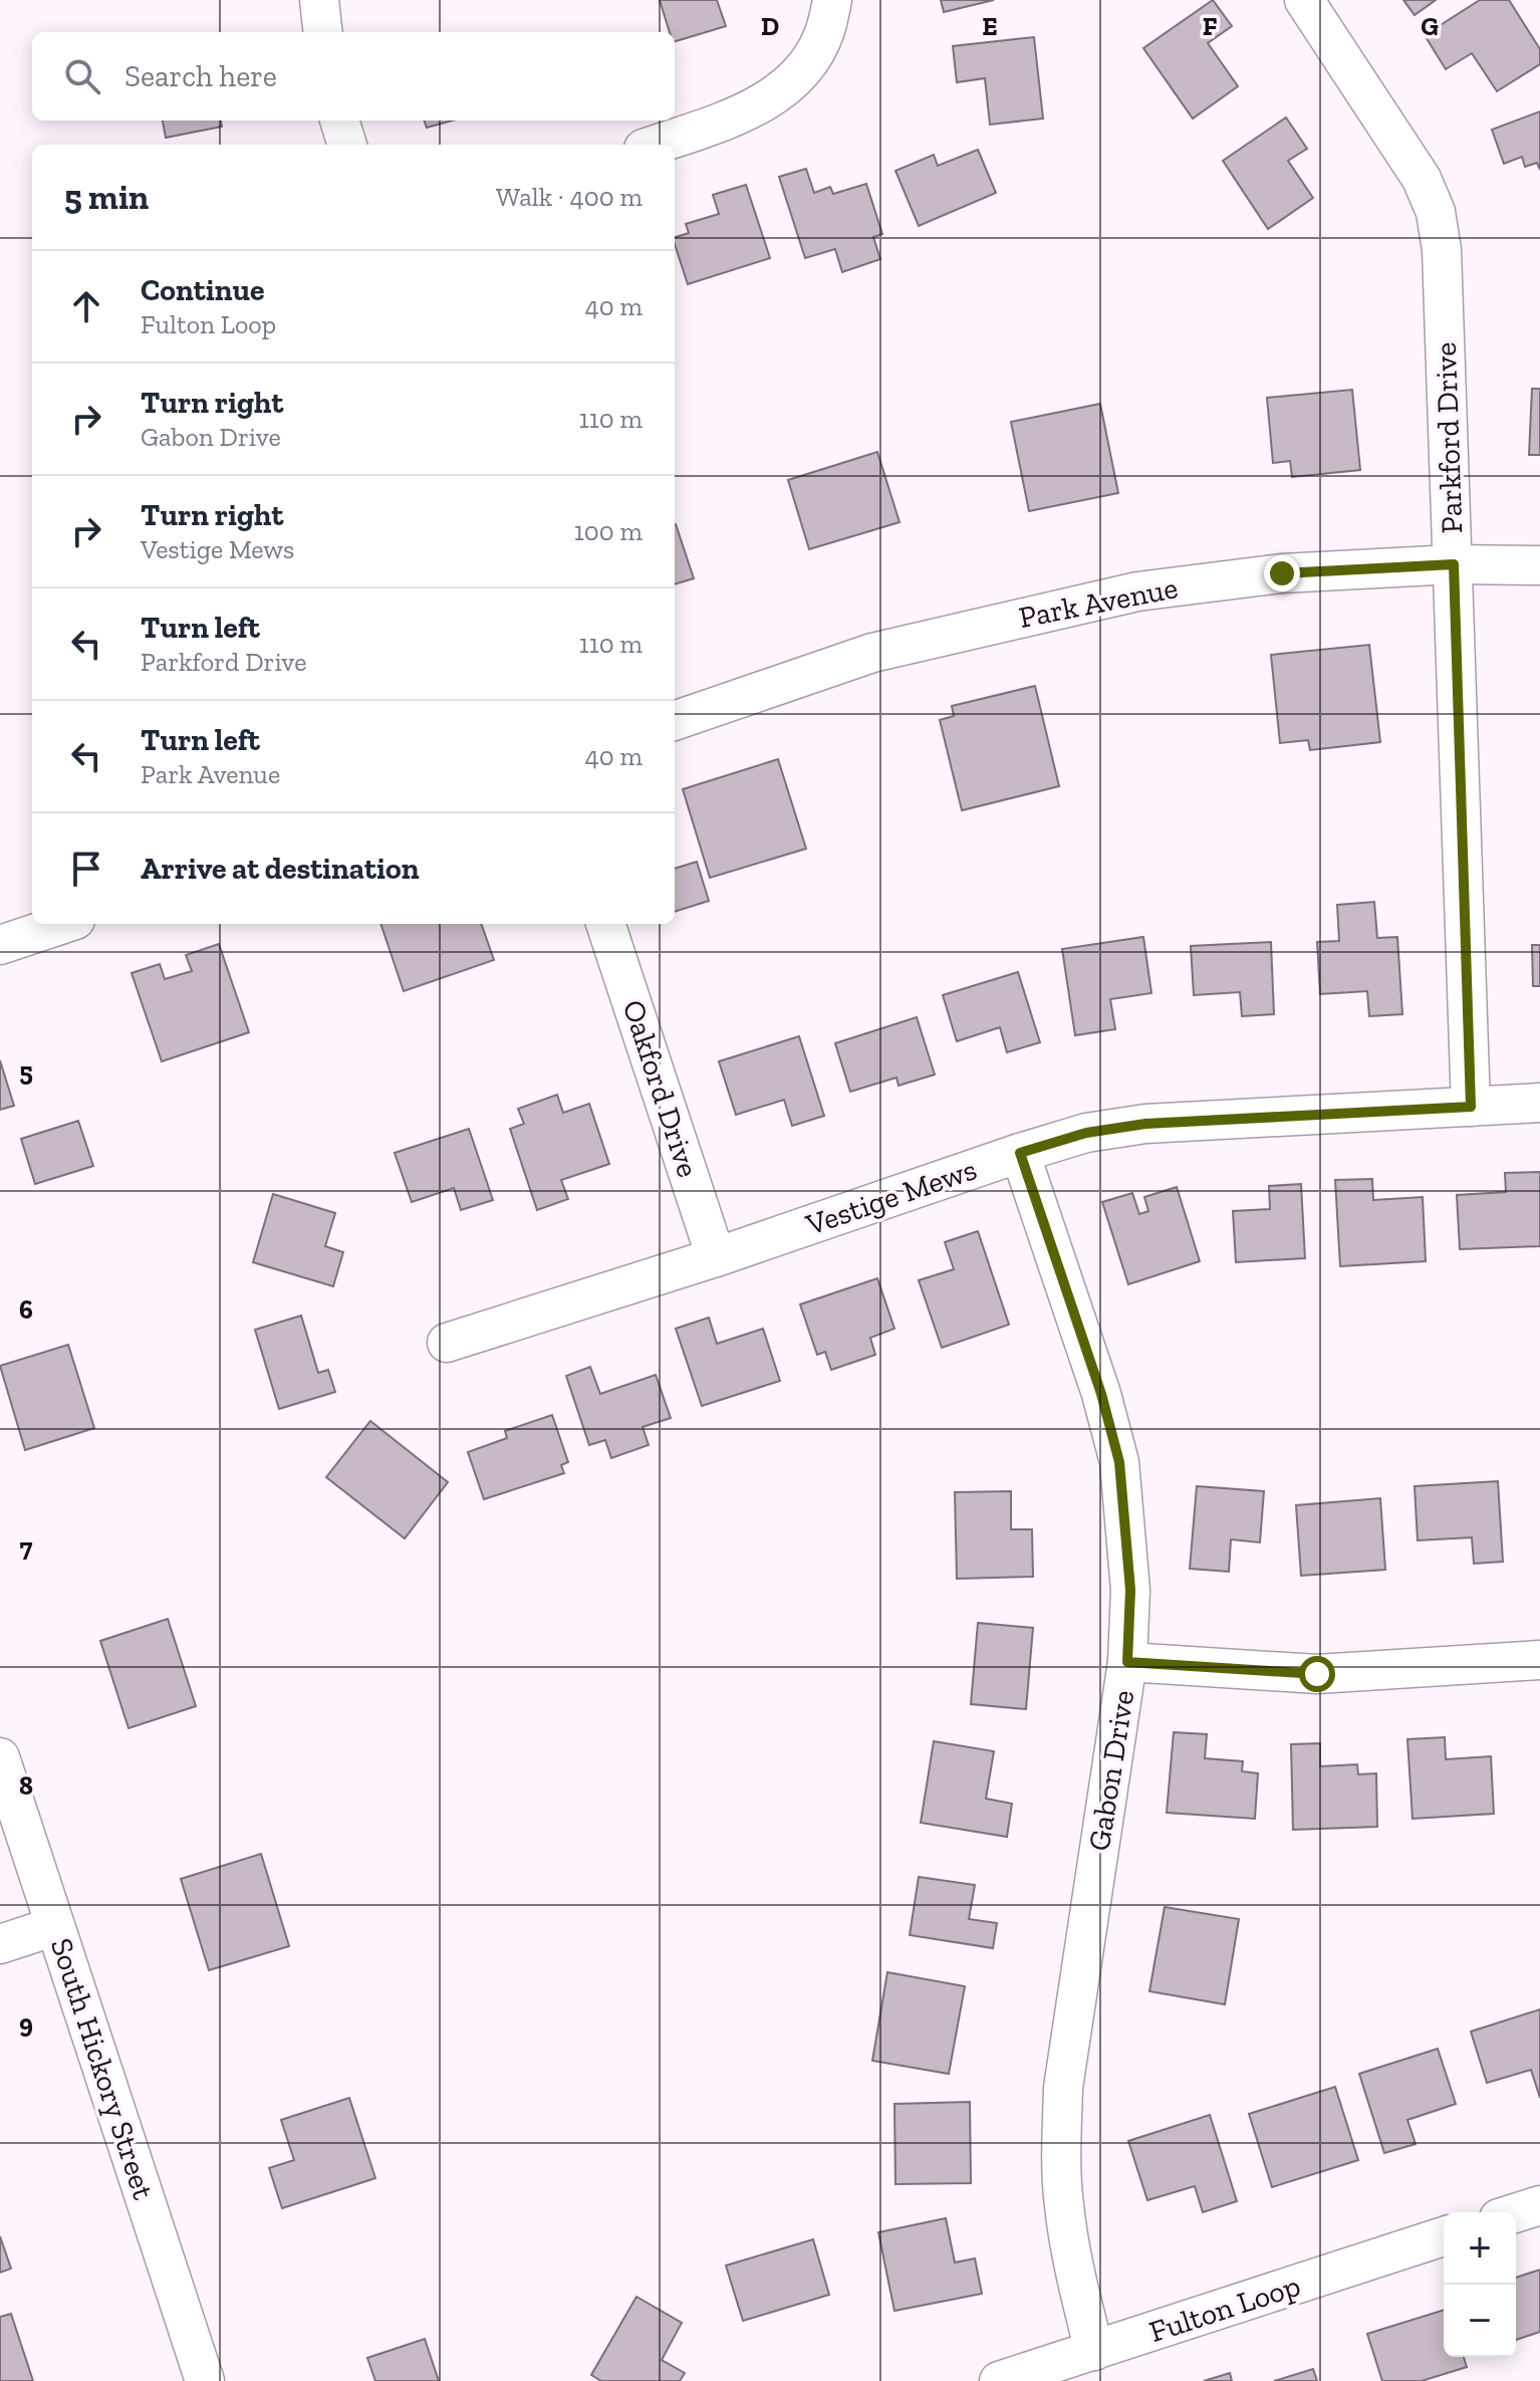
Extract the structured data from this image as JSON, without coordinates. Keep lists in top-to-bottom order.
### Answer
{
  "streets": {
    "street": [
      "Parkford Drive",
      "Park Avenue",
      "Oakford Drive",
      "Vestige Mews",
      "Gabon Drive",
      "South Hickory Street",
      "Fulton Loop"
    ]
  },
  "crossings": [
    ["Parkford Drive", "Park Avenue"],
    ["Parkford Drive", "Vestige Mews"],
    ["Oakford Drive", "Vestige Mews"],
    ["Vestige Mews", "Gabon Drive"],
    ["Gabon Drive", "Fulton Loop"]
  ],
  "page": {
    "search": "Search here",
    "heading": ["5 min", "Walk · 400 m"],
    "list": [
      ["Continue", "Fulton Loop", "40 m"],
      ["Turn right", "Gabon Drive", "110 m"],
      ["Turn right", "Vestige Mews", "100 m"],
      ["Turn left", "Parkford Drive", "110 m"],
      ["Turn left", "Park Avenue", "40 m"],
      "Arrive at destination"
    ],
    "map_buttons": ["+", "−"]
  },
  "grid": {
    "columns": [
      "D",
      "E",
      "F",
      "G"
    ],
    "rows": [
      "5",
      "6",
      "7",
      "8",
      "9"
    ]
  }
}
